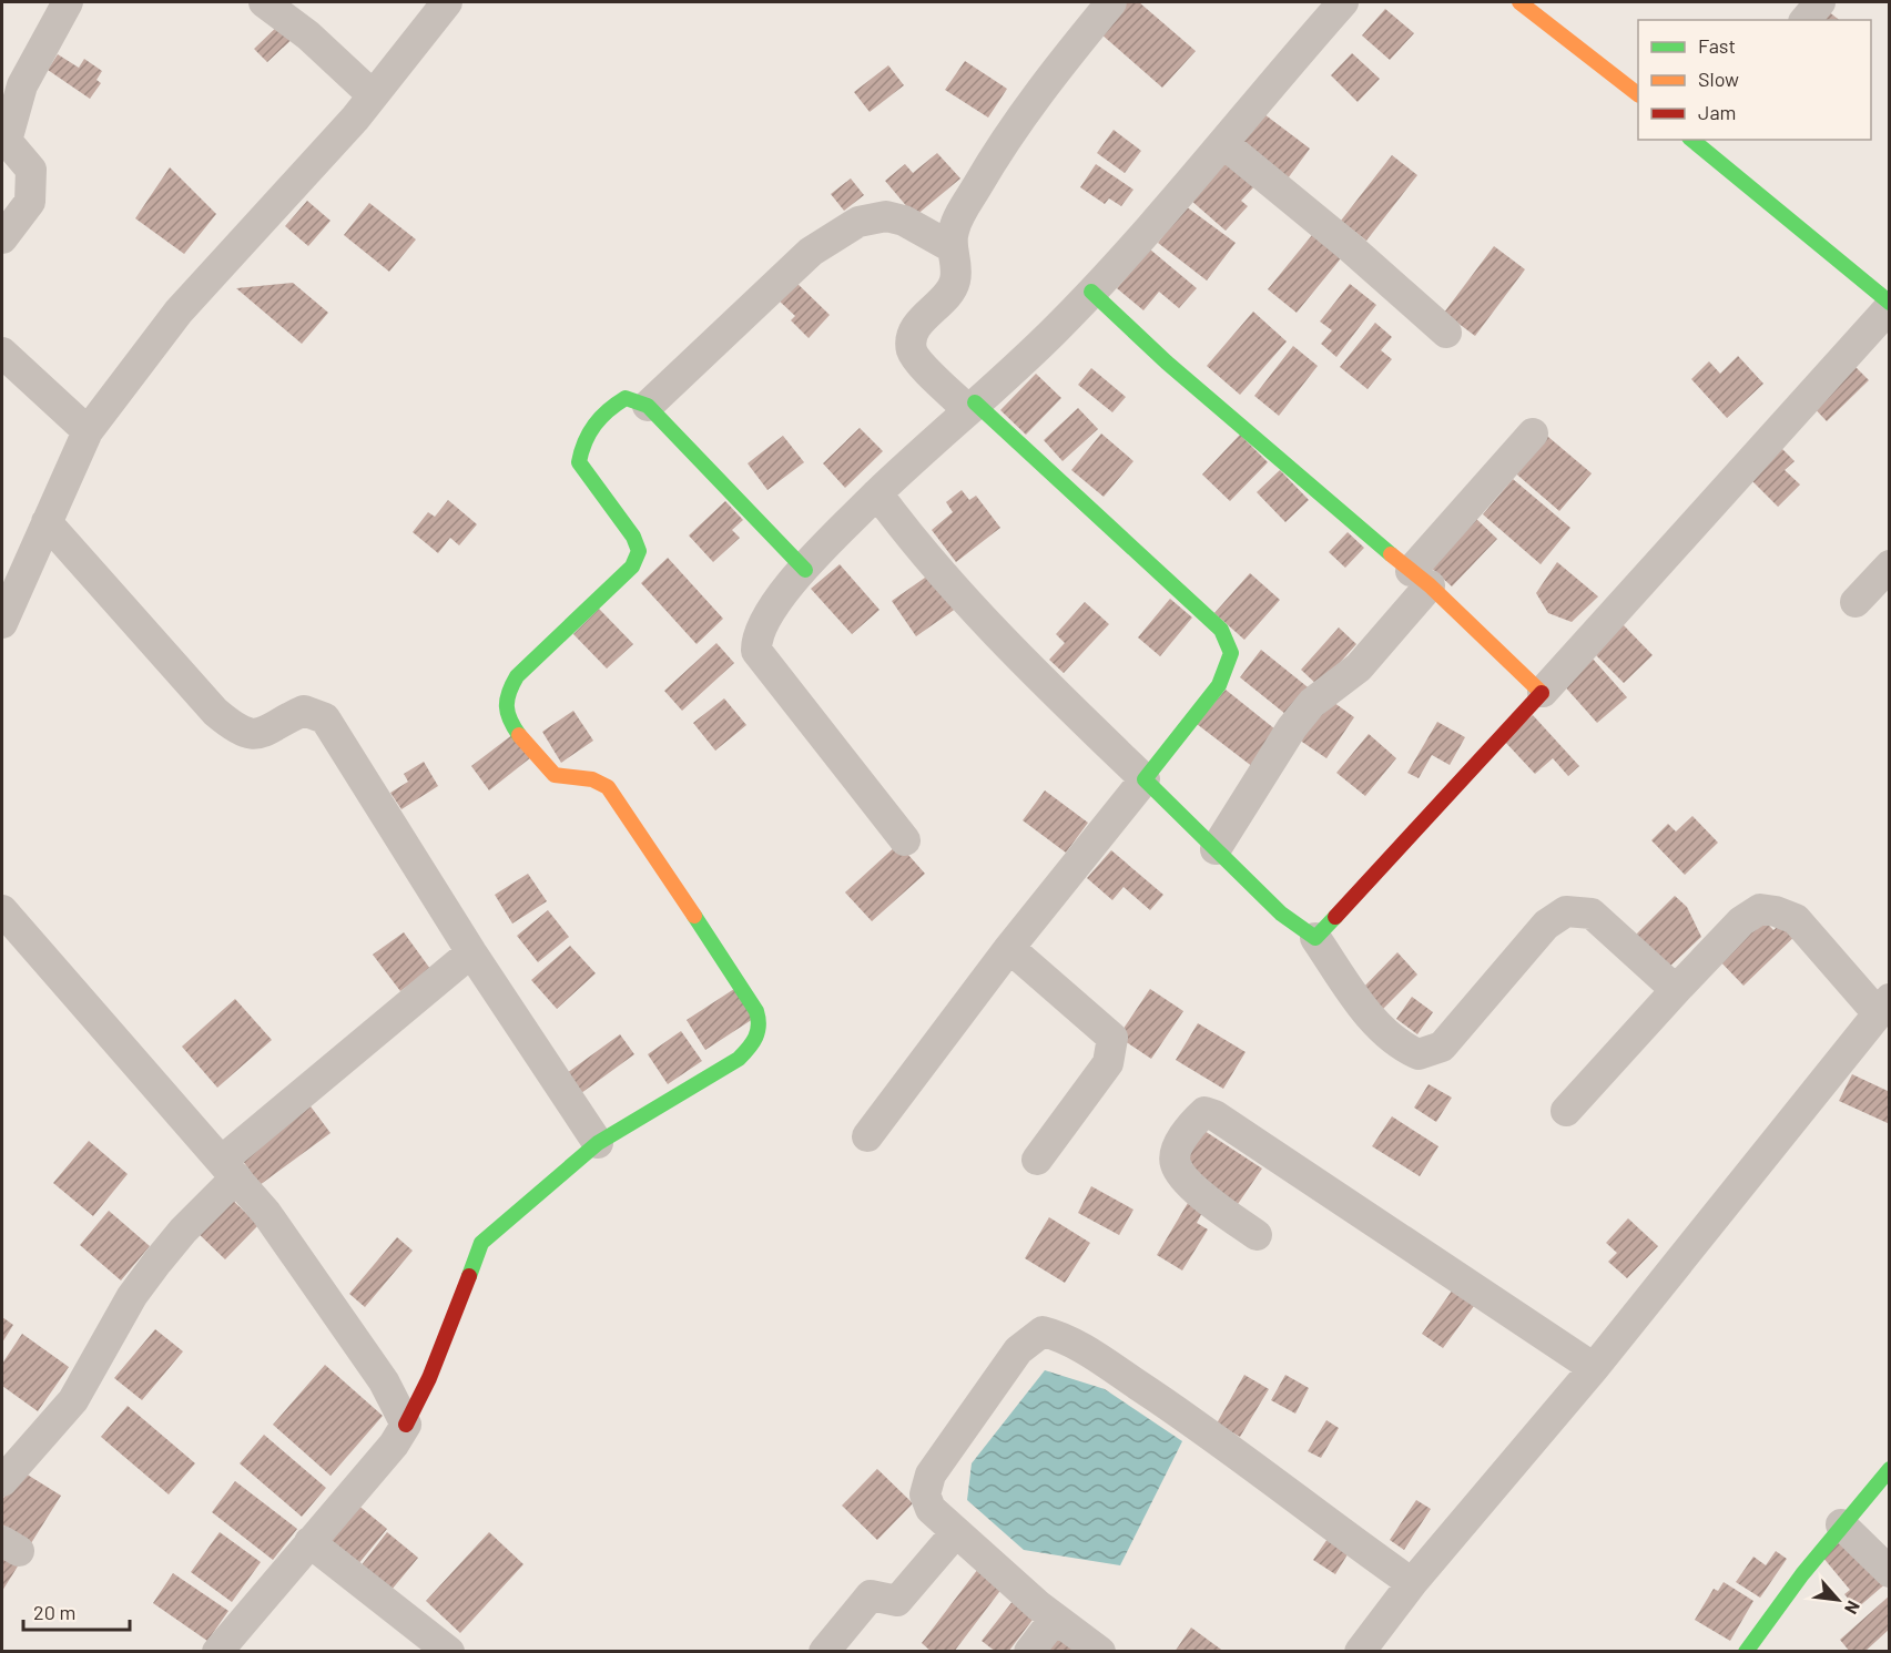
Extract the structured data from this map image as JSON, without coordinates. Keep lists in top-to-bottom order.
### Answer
{
  "legend": ["Fast", "Slow", "Jam"],
  "scale_bar": "20 m",
  "north": "bottom right"
}
